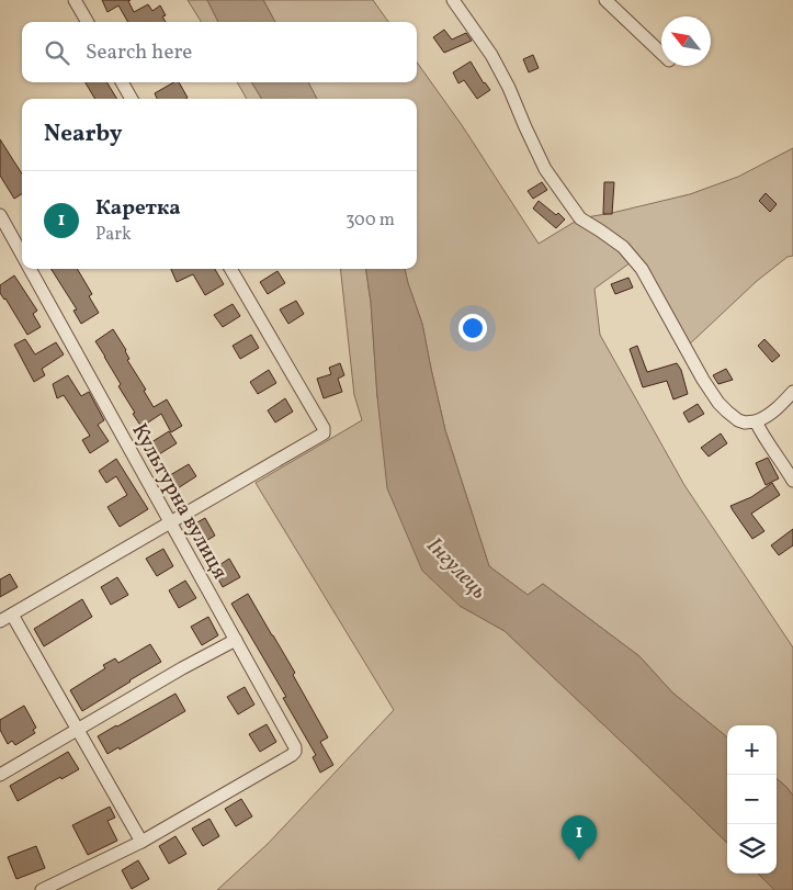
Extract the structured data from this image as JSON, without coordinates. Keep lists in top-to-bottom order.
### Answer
{
  "streets": {
    "street": ["Культурна вулиця"]
  },
  "water": ["Інгулець"],
  "north": "top left",
  "page": {
    "search": "Search here",
    "heading": "Nearby",
    "list": [
      {
        "mark": "1",
        "name": "Каретка",
        "note": "Park",
        "value": "300 m"
      }
    ],
    "map_buttons": ["+", "−"],
    "pins": "1"
  }
}
